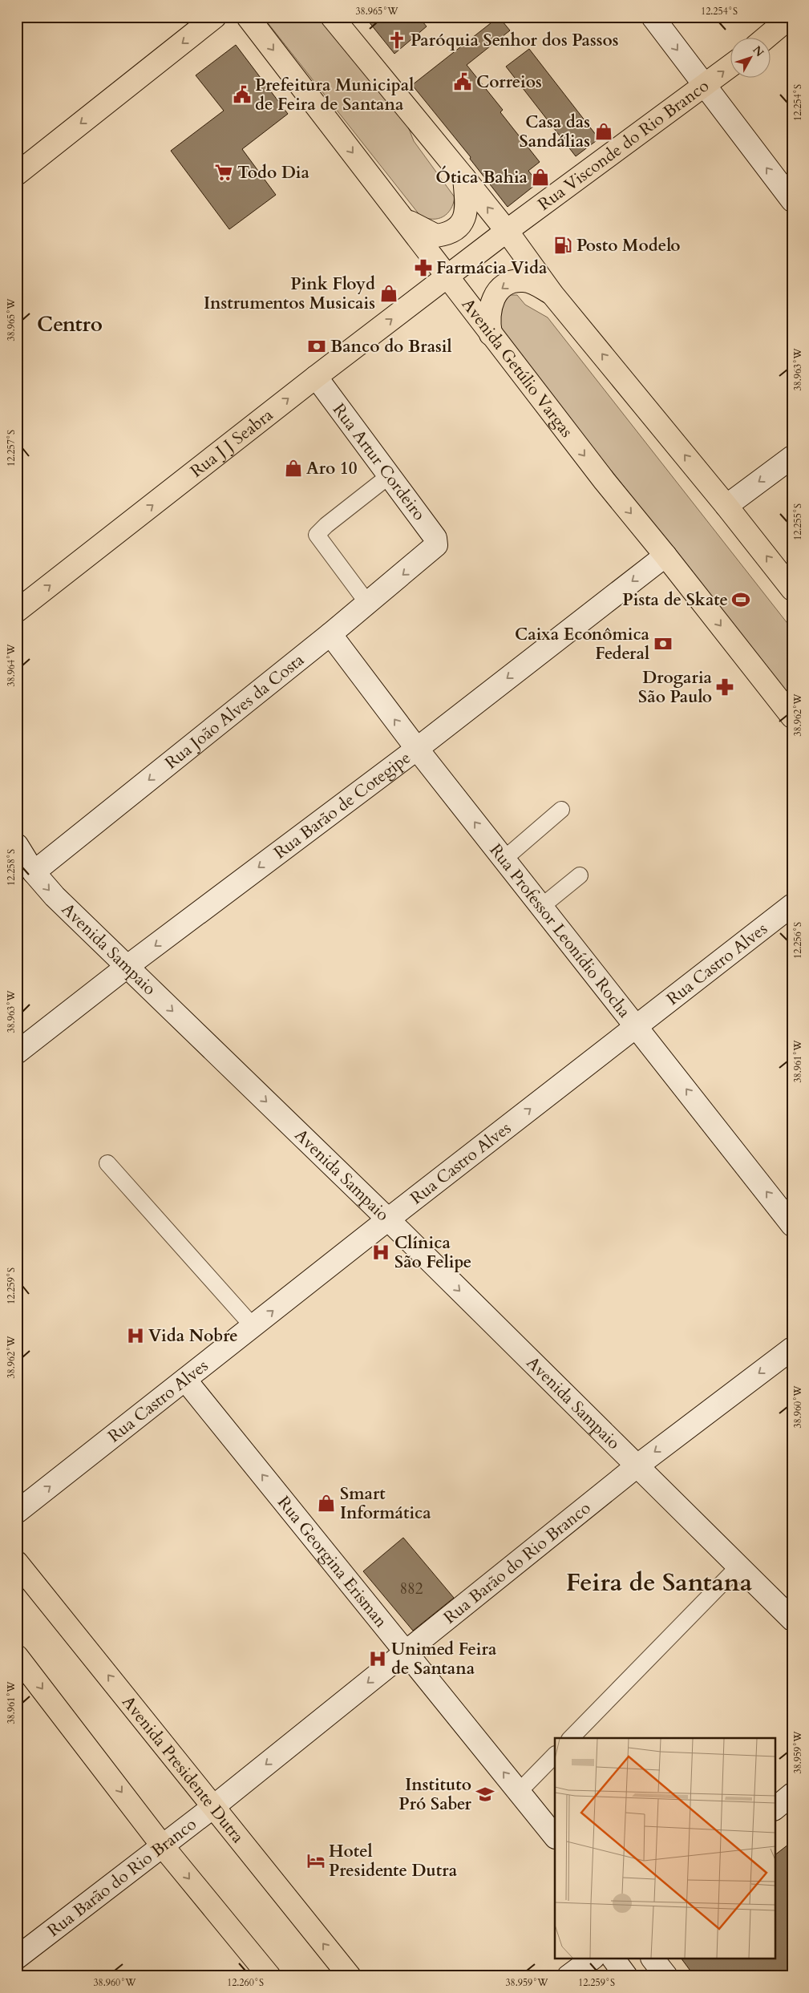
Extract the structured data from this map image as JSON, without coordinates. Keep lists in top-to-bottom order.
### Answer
{
  "streets": {
    "main road": [
      "Rua Visconde do Rio Branco",
      "Avenida Getúlio Vargas",
      "Rua J J Seabra",
      "Avenida Presidente Dutra"
    ],
    "street": [
      "Rua Artur Cordeiro",
      "Rua João Alves da Costa",
      "Rua Barão de Cotegipe",
      "Rua Professor Leonídio Rocha",
      "Avenida Sampaio",
      "Rua Castro Alves",
      "Rua Georgina Erisman",
      "Rua Barão do Rio Branco"
    ]
  },
  "crossings": [
    ["Rua Visconde do Rio Branco", "Avenida Getúlio Vargas"],
    ["Rua Visconde do Rio Branco", "Rua J J Seabra"],
    ["Avenida Getúlio Vargas", "Rua J J Seabra"],
    ["Avenida Getúlio Vargas", "Rua Barão de Cotegipe"],
    ["Rua J J Seabra", "Rua Artur Cordeiro"],
    ["Rua Artur Cordeiro", "Rua João Alves da Costa"],
    ["Rua João Alves da Costa", "Rua Professor Leonídio Rocha"],
    ["Rua João Alves da Costa", "Avenida Sampaio"],
    ["Rua Barão de Cotegipe", "Rua Professor Leonídio Rocha"],
    ["Rua Barão de Cotegipe", "Avenida Sampaio"],
    ["Rua Professor Leonídio Rocha", "Rua Castro Alves"],
    ["Avenida Sampaio", "Rua Castro Alves"],
    ["Avenida Sampaio", "Rua Barão do Rio Branco"],
    ["Rua Castro Alves", "Rua Georgina Erisman"],
    ["Rua Georgina Erisman", "Rua Barão do Rio Branco"],
    ["Rua Barão do Rio Branco", "Avenida Presidente Dutra"]
  ],
  "one_way": [
    "Rua J J Seabra",
    "Rua João Alves da Costa",
    "Rua Barão de Cotegipe",
    "Rua Professor Leonídio Rocha",
    "Avenida Sampaio",
    "Rua Castro Alves",
    "Rua Georgina Erisman",
    "Rua Barão do Rio Branco"
  ],
  "districts": ["Centro", "Feira de Santana"],
  "places": {
    "church": ["Paróquia Senhor dos Passos"],
    "public building": ["Correios", "Prefeitura Municipal de Feira de Santana"],
    "shop": [
      "Casa das Sandálias",
      "Ótica Bahia",
      "Pink Floyd Instrumentos Musicais",
      "Aro 10",
      "Smart Informática"
    ],
    "supermarket": ["Todo Dia"],
    "fuel station": ["Posto Modelo"],
    "pharmacy": ["Farmácia Vida", "Drogaria São Paulo"],
    "bank": ["Banco do Brasil", "Caixa Econômica Federal"],
    "sports": ["Pista de Skate"],
    "hospital": ["Clínica São Felipe", "Vida Nobre", "Unimed Feira de Santana"],
    "school or university": ["Instituto Pró Saber"],
    "hotel": ["Hotel Presidente Dutra"]
  },
  "house_numbers": ["882"],
  "north": "top right",
  "coordinates": [
    "38.965°W",
    "12.254°S",
    "38.963°W",
    "12.257°S",
    "12.255°S",
    "38.964°W",
    "38.962°W",
    "12.258°S",
    "12.256°S",
    "38.961°W",
    "12.259°S",
    "38.960°W",
    "38.959°W",
    "12.260°S"
  ]
}
